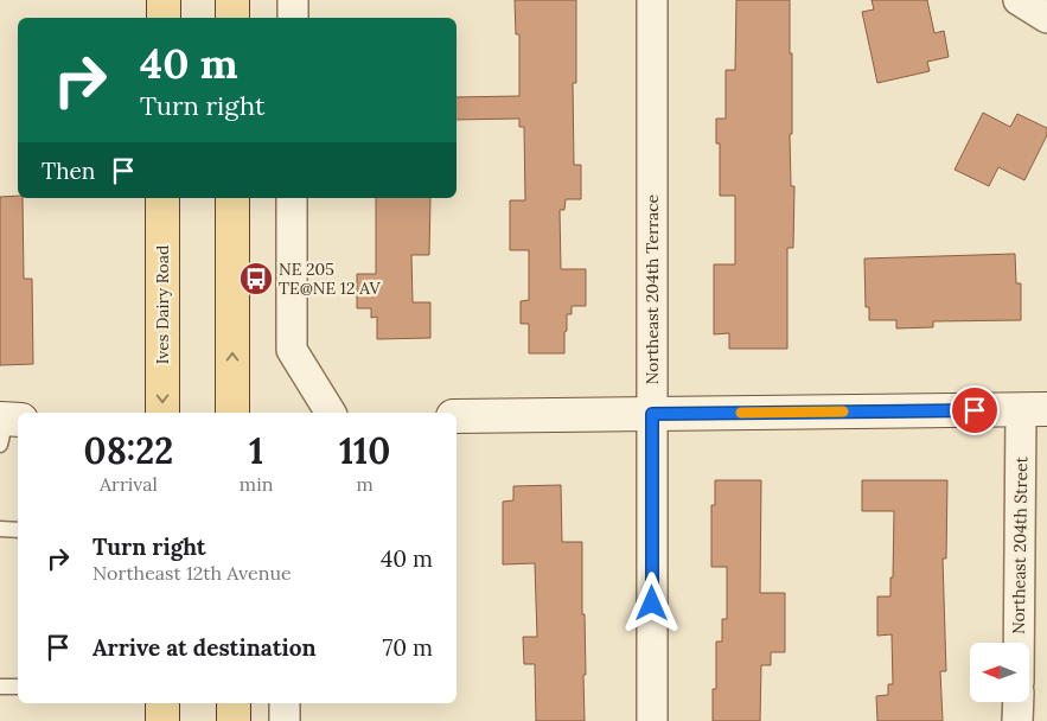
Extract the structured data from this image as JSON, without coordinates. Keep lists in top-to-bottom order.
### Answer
{
  "streets": {
    "main road": ["Ives Dairy Road"],
    "street": ["Northeast 204th Terrace", "Northeast 204th Street"]
  },
  "places": {
    "bus stop": ["NE 205 TE@NE 12 AV"]
  },
  "north": "left",
  "page": {
    "turn": ["40 m", "Turn right"],
    "then": "Then",
    "eta": [
      "08:22",
      "Arrival",
      "1",
      "min",
      "110",
      "m"
    ],
    "list": [
      {
        "name": "Turn right",
        "note": "Northeast 12th Avenue",
        "value": "40 m"
      },
      {
        "name": "Arrive at destination",
        "value": "70 m"
      }
    ]
  }
}
